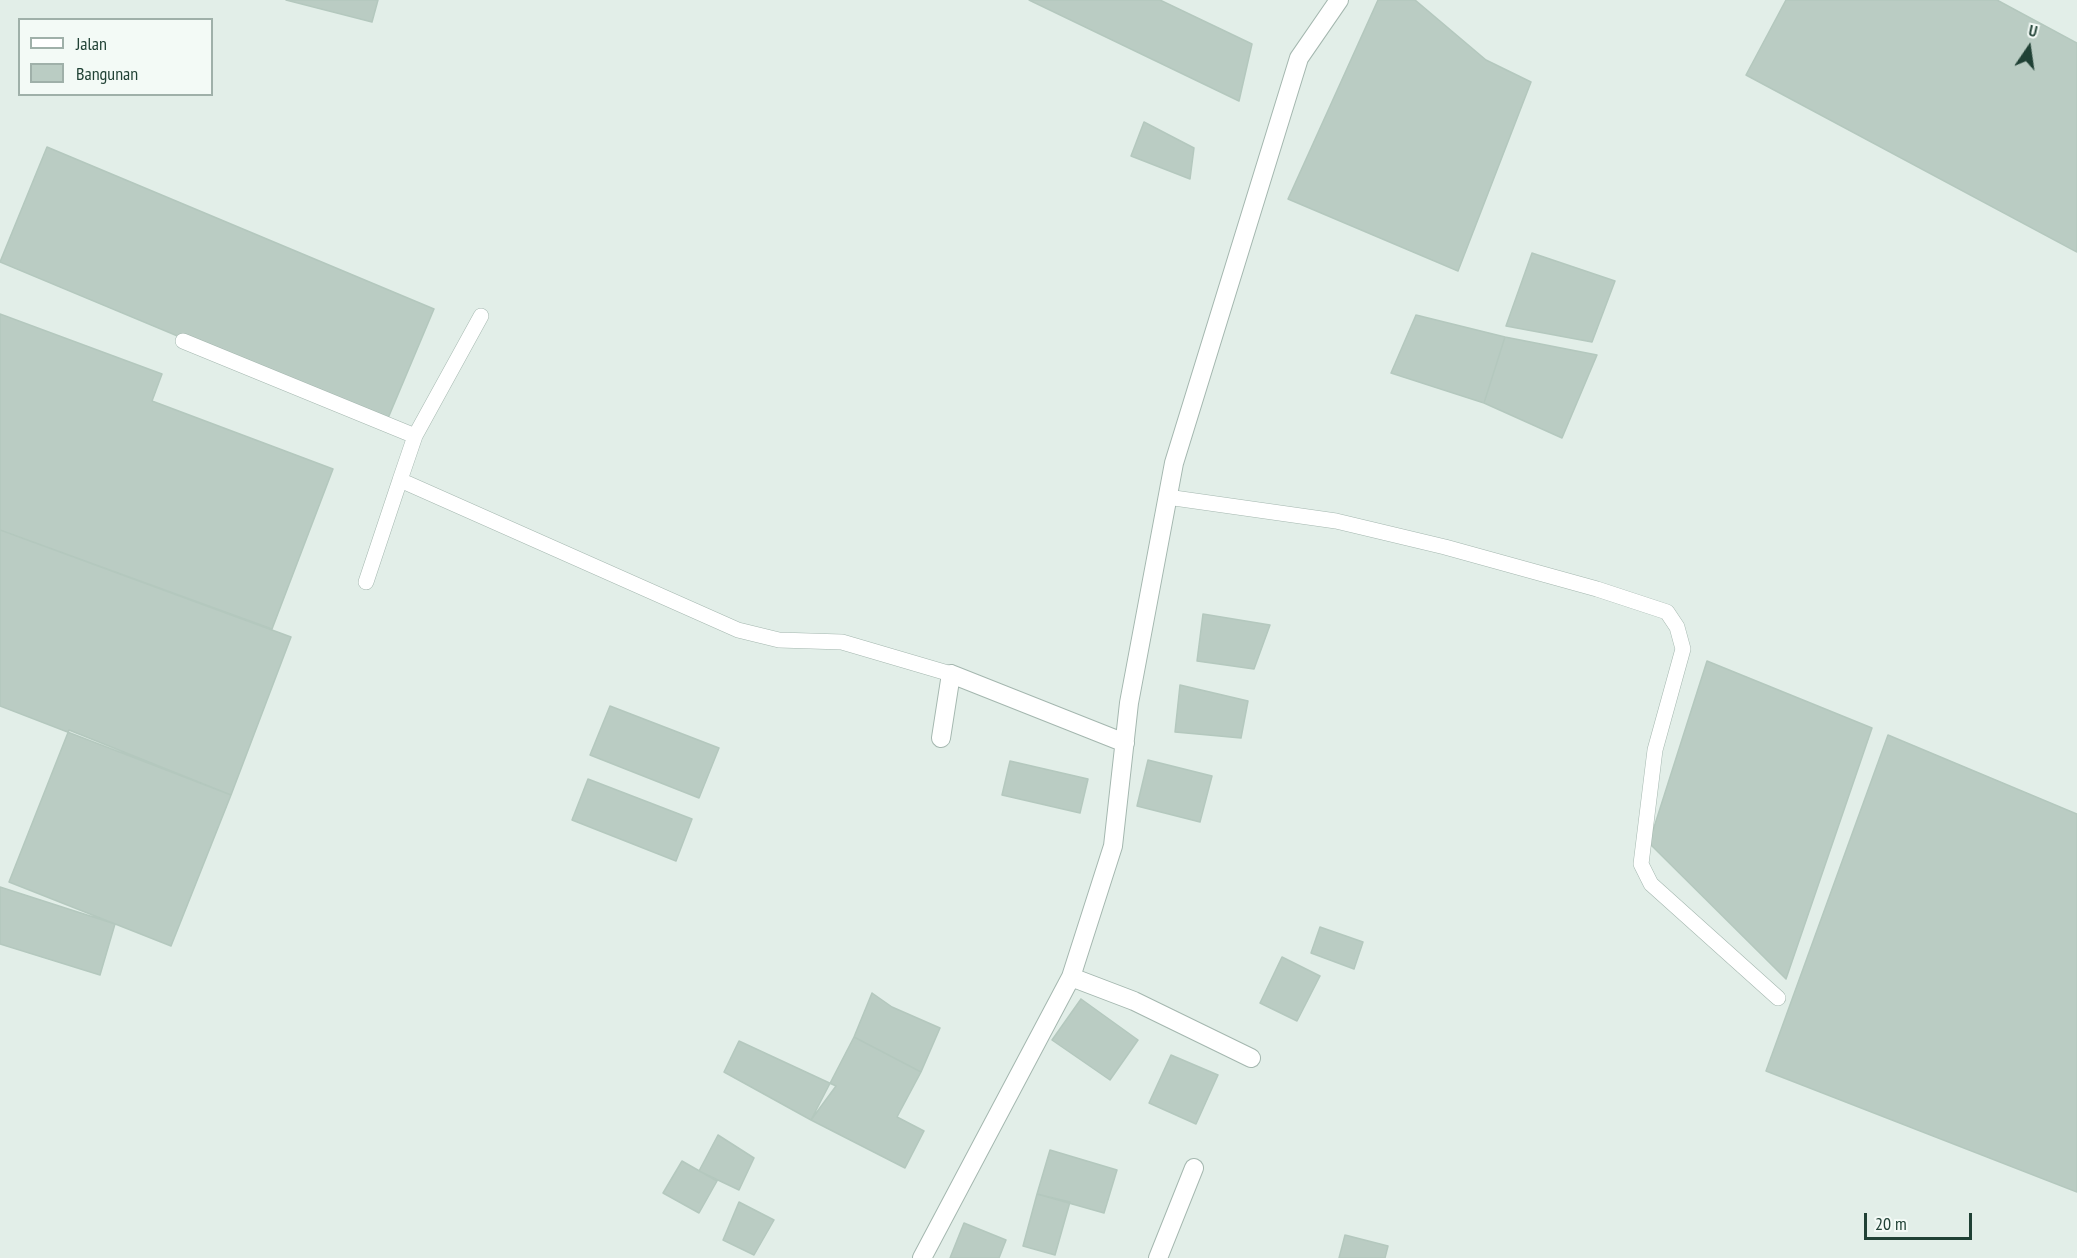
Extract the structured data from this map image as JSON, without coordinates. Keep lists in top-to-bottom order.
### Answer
{
  "legend": ["Jalan", "Bangunan"],
  "scale_bar": "20 m",
  "north": "top"
}
